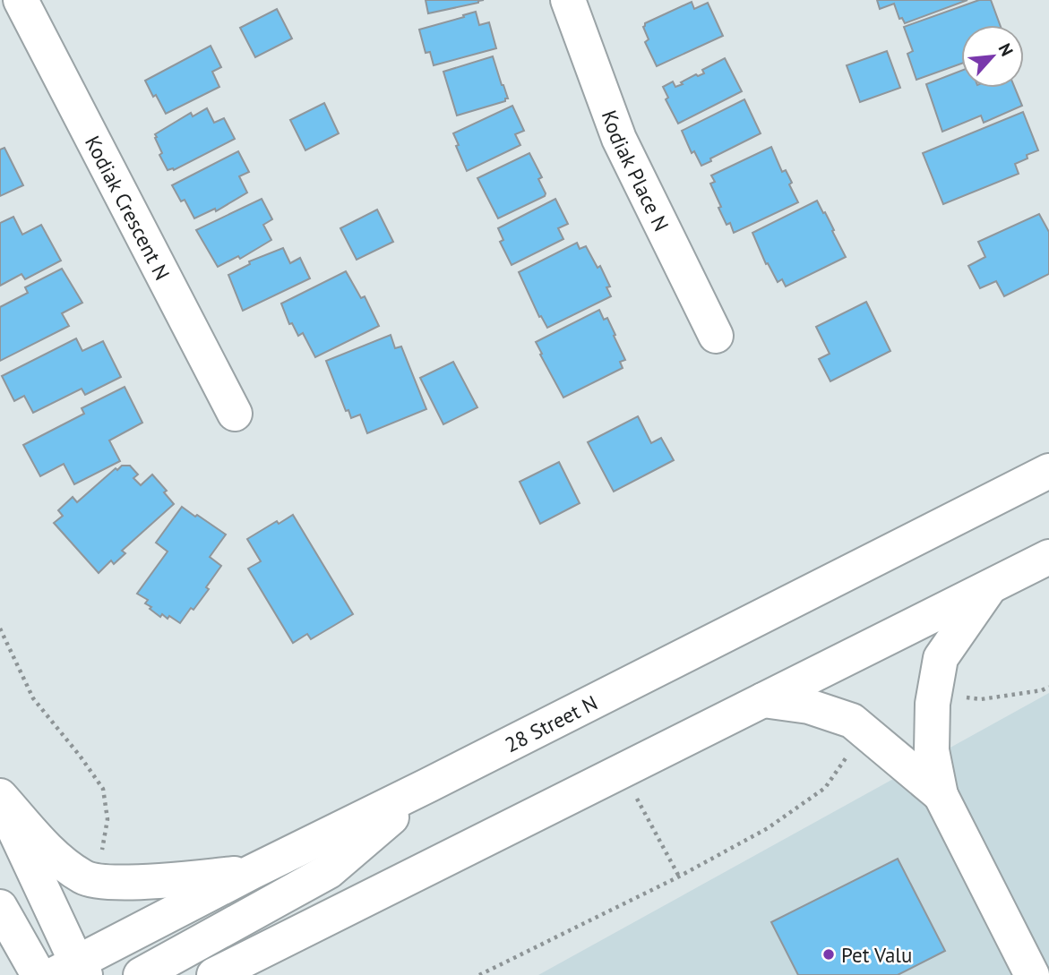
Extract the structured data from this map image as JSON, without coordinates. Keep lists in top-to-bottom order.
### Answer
{
  "streets": {
    "main road": ["Kodiak Place N", "Kodiak Crescent N", "28 Street N"]
  },
  "places": ["Pet Valu"],
  "north": "top right"
}
